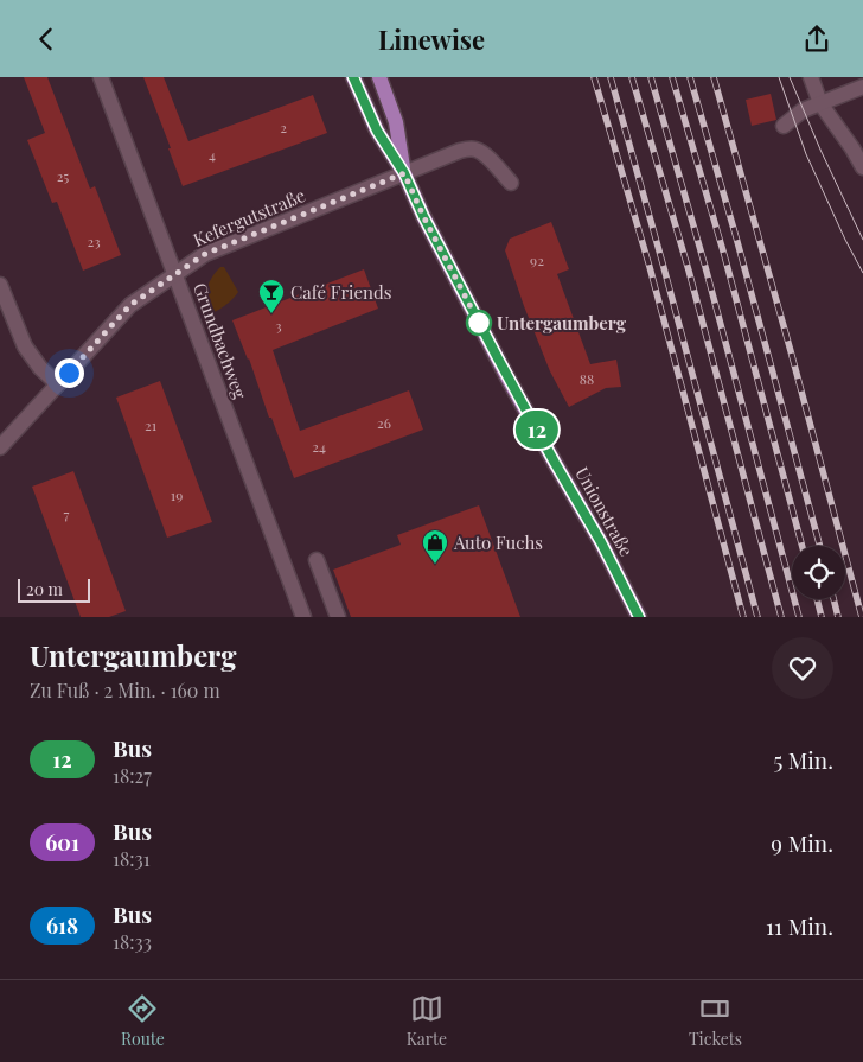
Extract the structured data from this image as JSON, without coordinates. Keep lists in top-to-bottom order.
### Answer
{
  "streets": {
    "main road": ["Unionstraße"],
    "street": ["Kefergutstraße", "Grundbachweg"]
  },
  "crossings": [
    ["Kefergutstraße", "Grundbachweg"],
    ["Kefergutstraße", "Unionstraße"]
  ],
  "places": {
    "bar": ["Café Friends"],
    "other": ["Untergaumberg"],
    "shop": ["Auto Fuchs"]
  },
  "lines": ["bus line 12"],
  "house_numbers": [
    "2",
    "4",
    "25",
    "23",
    "92",
    "3",
    "88",
    "26",
    "21",
    "24",
    "19",
    "7"
  ],
  "scale_bar": "20 m",
  "page": {
    "header": "Linewise",
    "on_map": "12",
    "scale": "20 m",
    "heading": ["Untergaumberg", "Zu Fuß · 2 Min. · 160 m"],
    "list": [
      {
        "mark": "12",
        "name": "Bus",
        "note": "18:27",
        "value": "5 Min."
      },
      {
        "mark": "601",
        "name": "Bus",
        "note": "18:31",
        "value": "9 Min."
      },
      {
        "mark": "618",
        "name": "Bus",
        "note": "18:33",
        "value": "11 Min."
      }
    ],
    "tabs": ["Route", "Karte", "Tickets"]
  }
}
